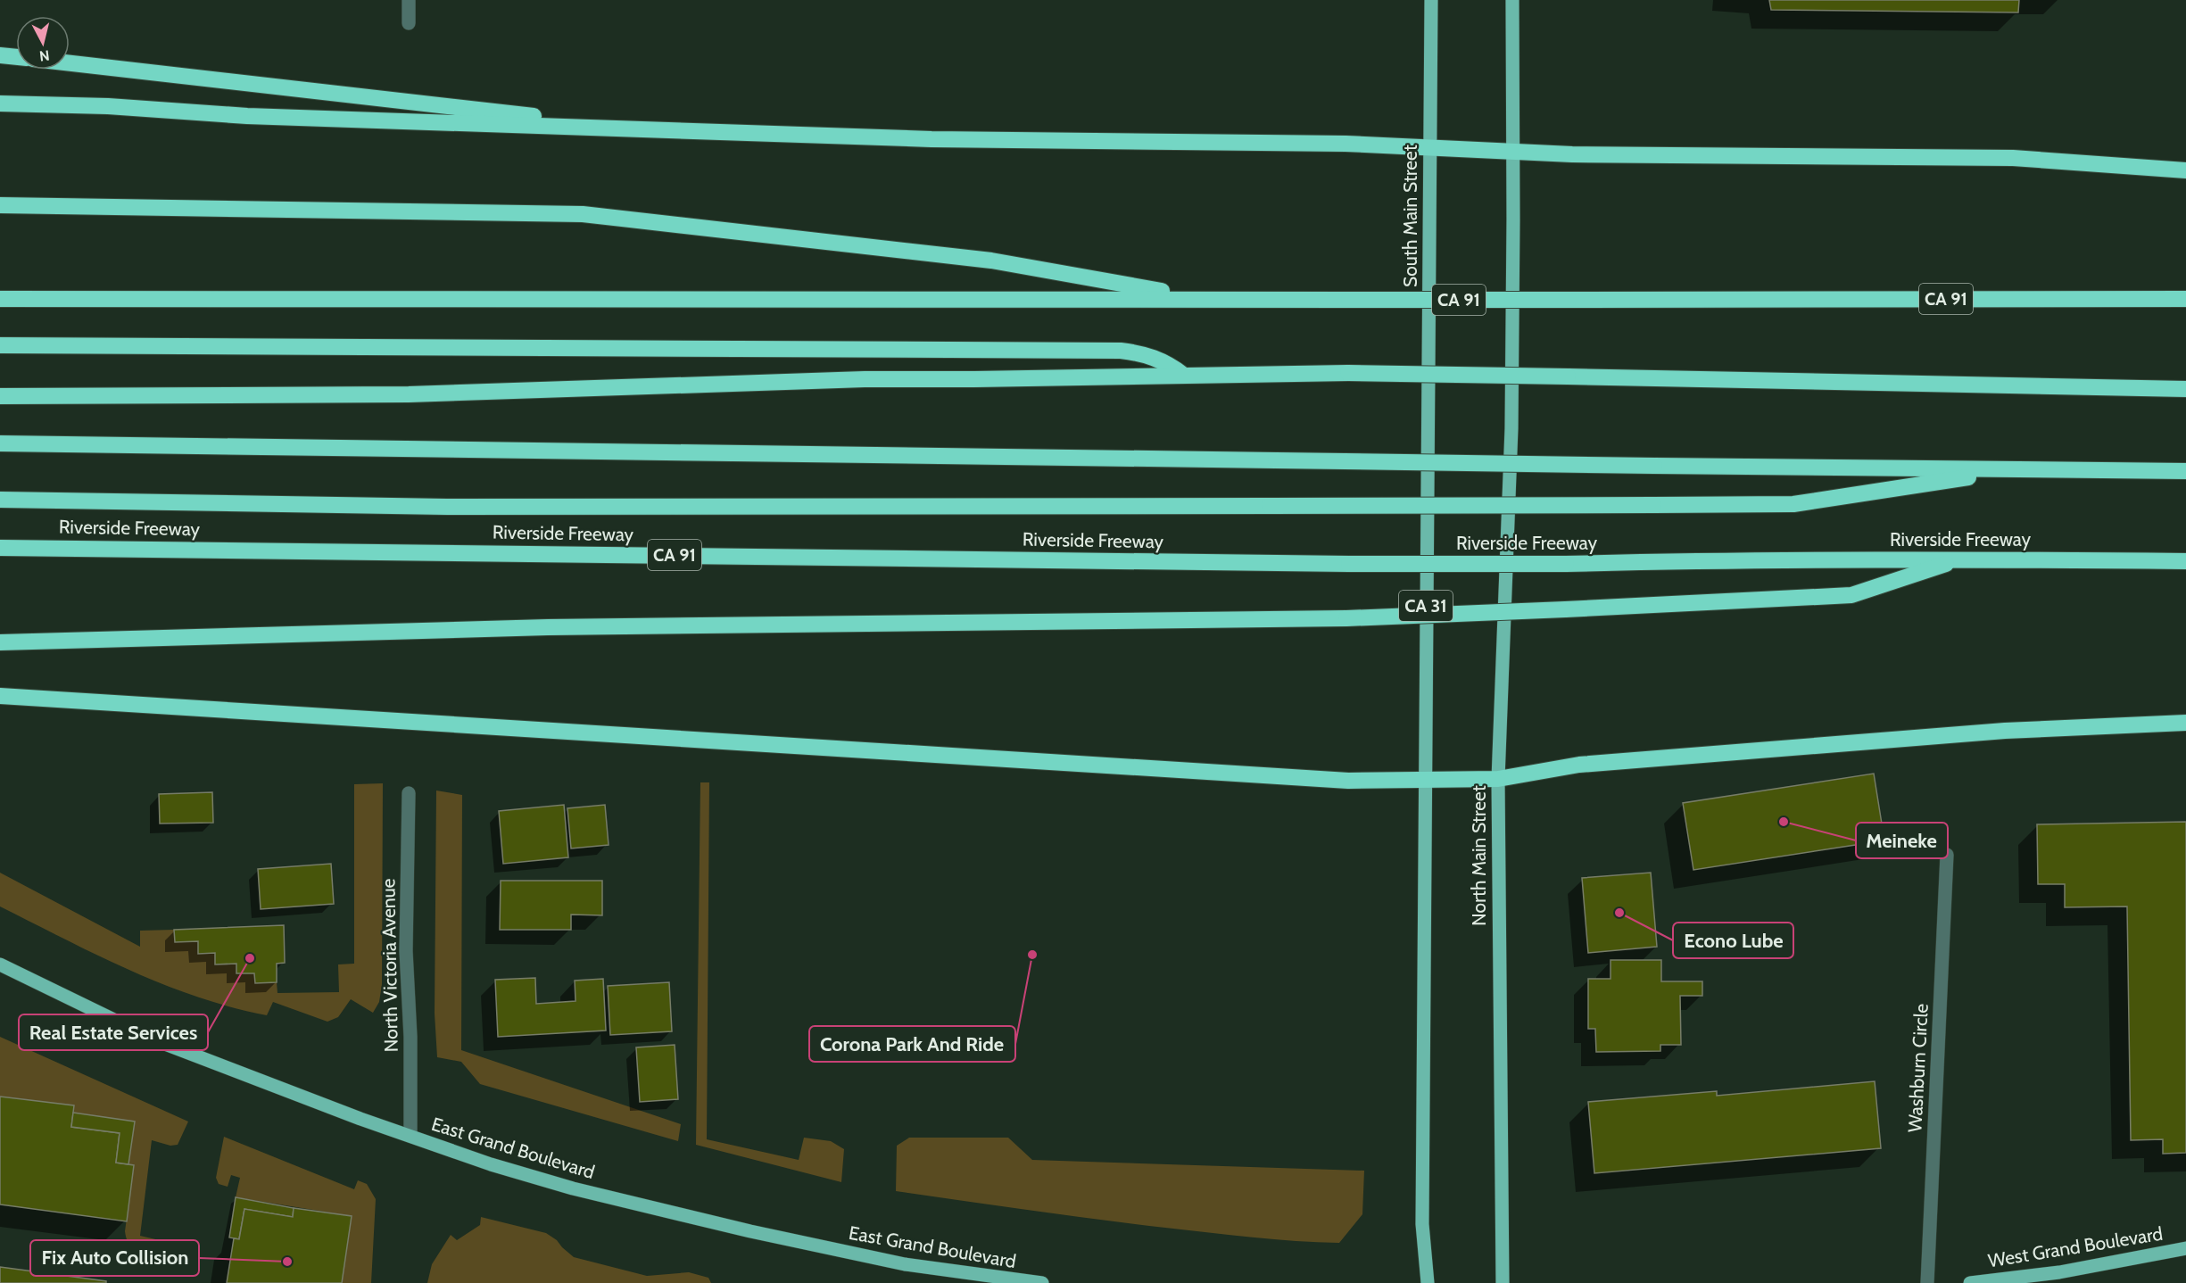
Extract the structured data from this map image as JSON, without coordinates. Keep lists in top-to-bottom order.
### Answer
{
  "streets": {
    "highway": ["CA 91", "Riverside Freeway"],
    "main road": [
      "South Main Street",
      "CA 31",
      "North Main Street",
      "East Grand Boulevard",
      "West Grand Boulevard"
    ],
    "street": ["North Victoria Avenue", "Washburn Circle"]
  },
  "crossings": [
    ["North Victoria Avenue", "East Grand Boulevard"]
  ],
  "places": [
    "Meineke",
    "Econo Lube",
    "Corona Park And Ride",
    "Real Estate Services",
    "Fix Auto Collision"
  ],
  "north": "bottom"
}
